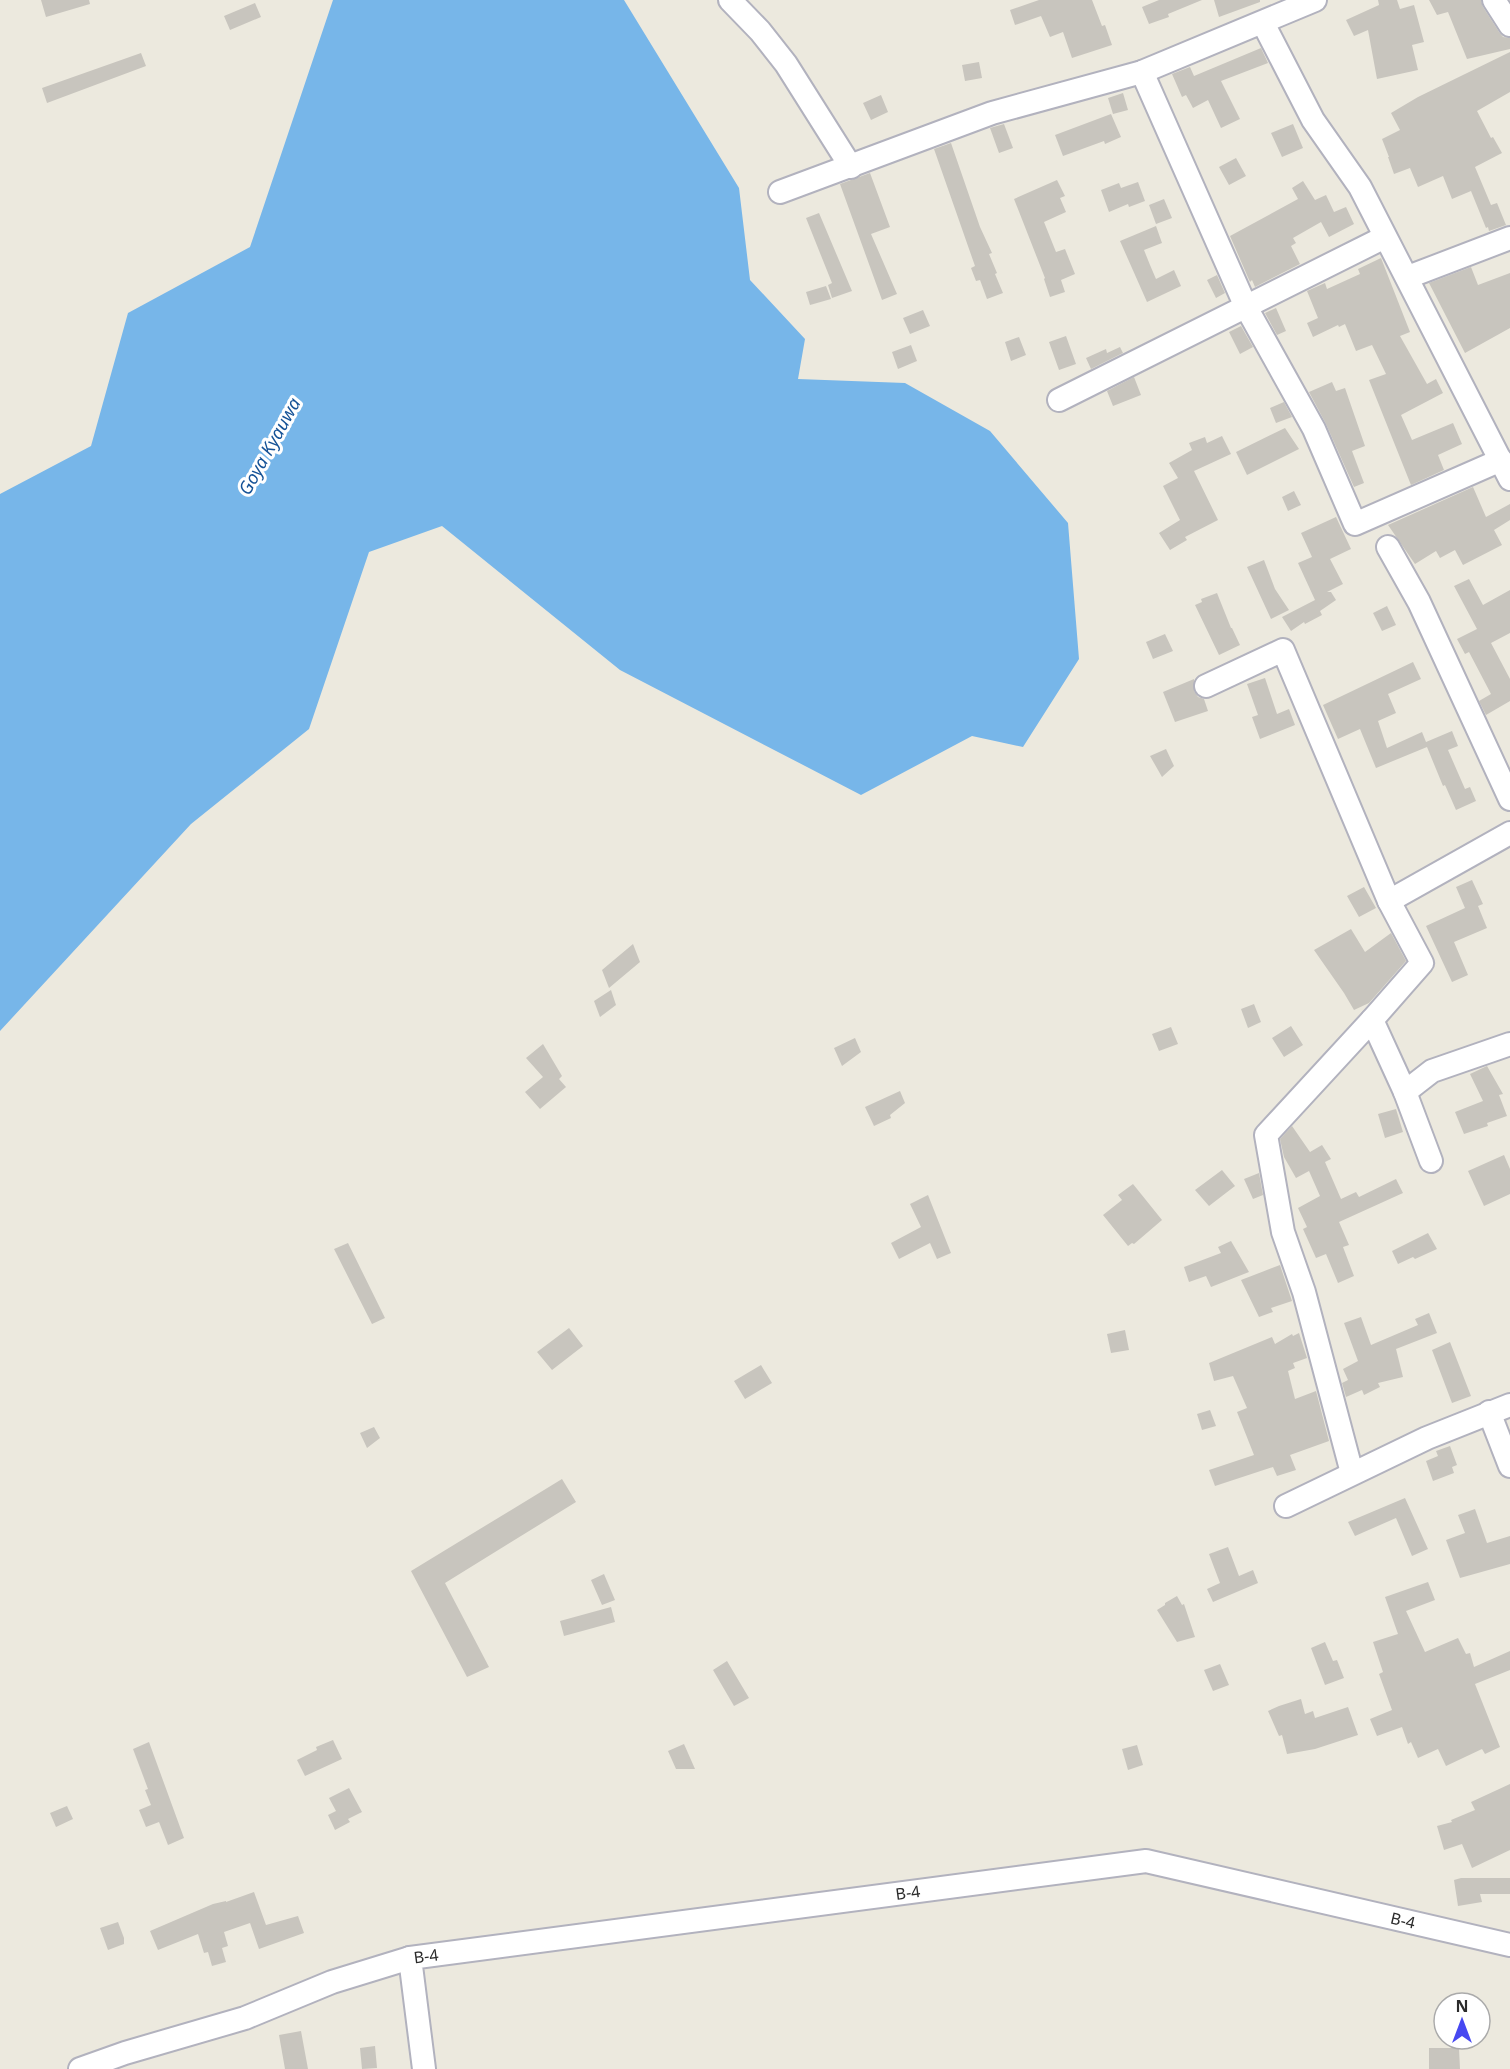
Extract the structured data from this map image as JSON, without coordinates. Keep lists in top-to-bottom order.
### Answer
{
  "streets": {
    "street": ["B-4"]
  },
  "water": ["Goya Kyauwa"],
  "north": "top"
}
